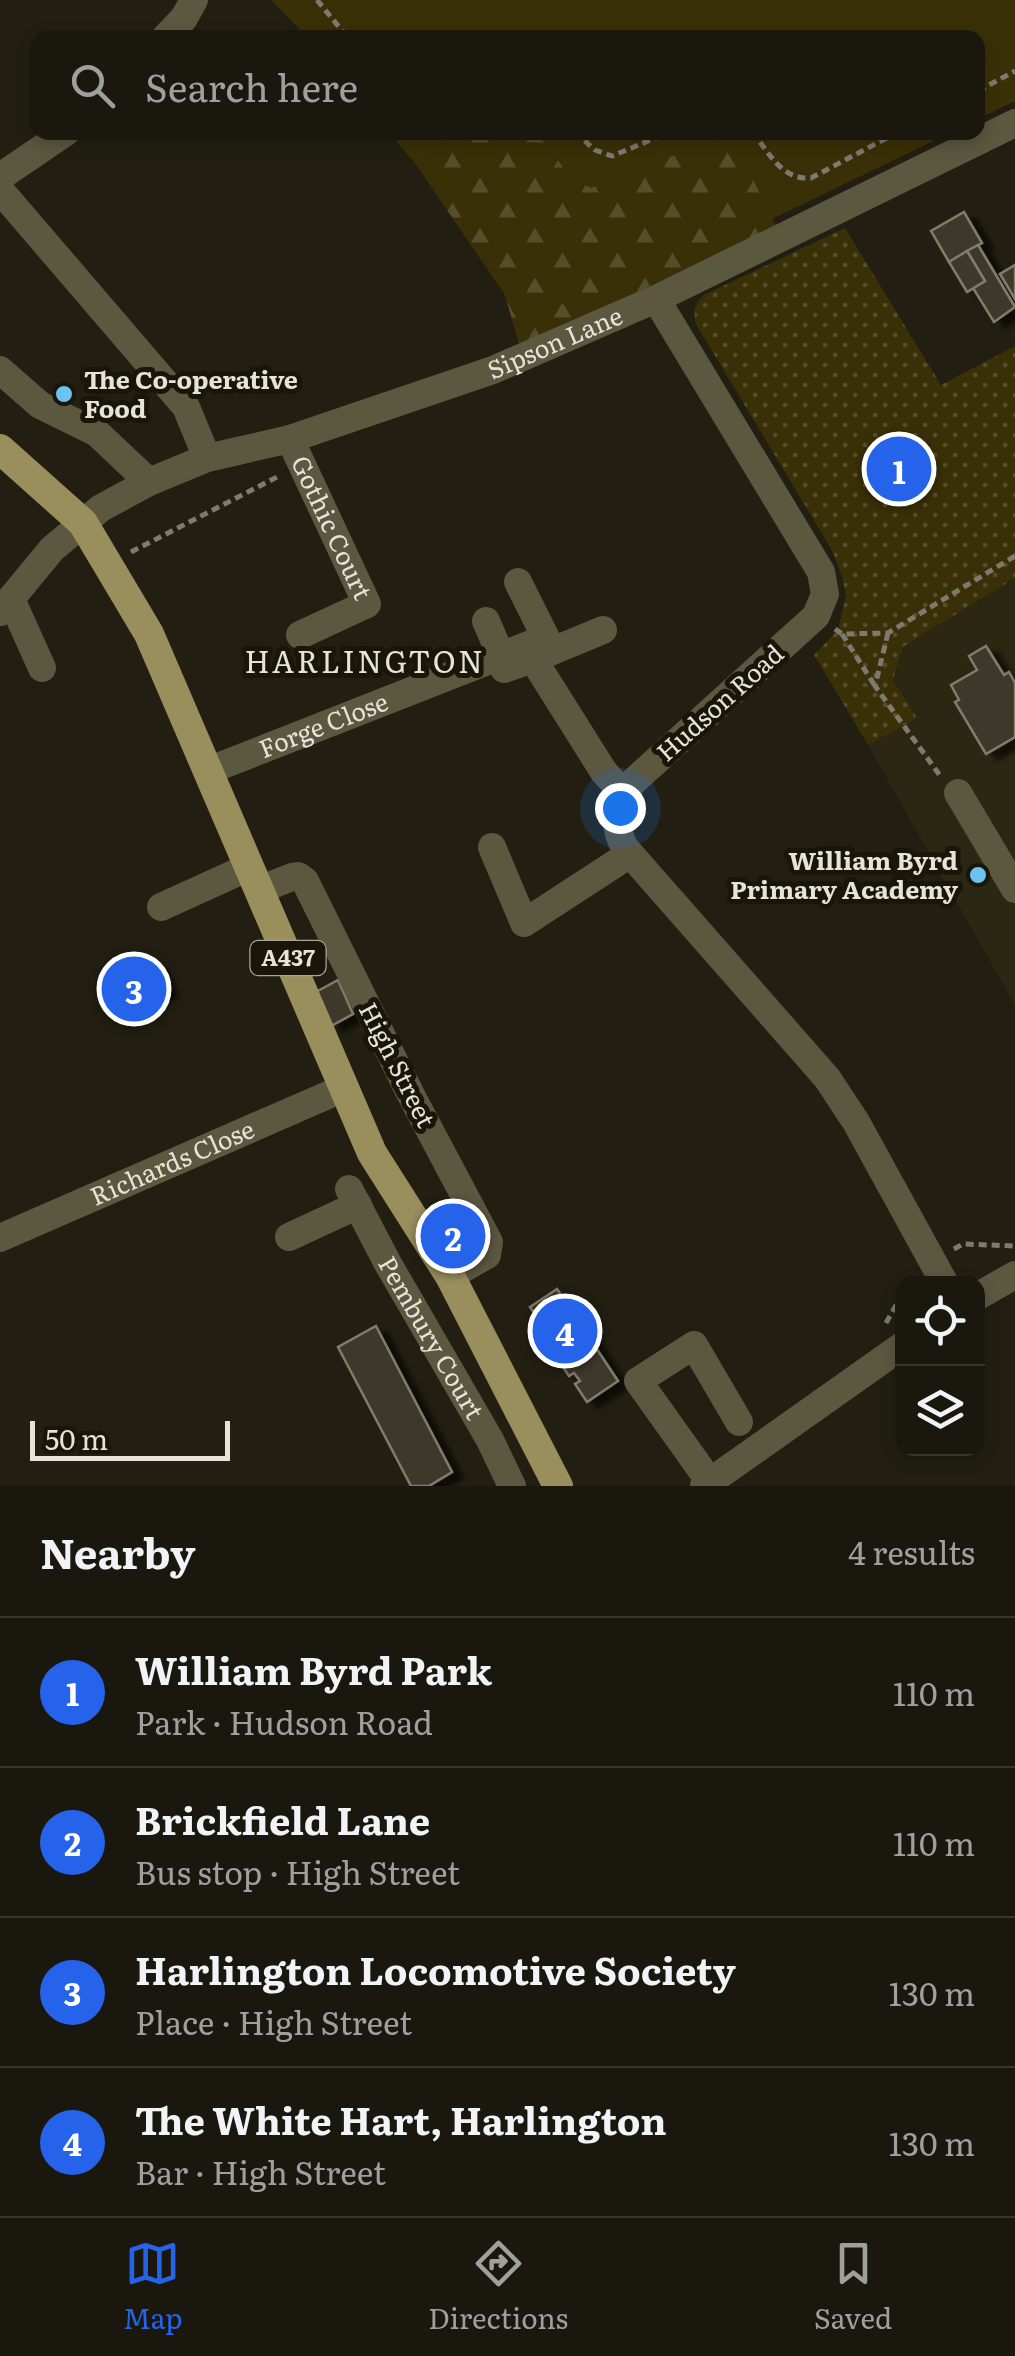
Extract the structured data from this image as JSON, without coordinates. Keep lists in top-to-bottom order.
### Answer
{
  "streets": {
    "main road": ["A437"],
    "street": [
      "Sipson Lane",
      "Gothic Court",
      "Hudson Road",
      "Forge Close",
      "High Street",
      "Richards Close",
      "Pembury Court"
    ]
  },
  "crossings": [
    ["Sipson Lane", "Gothic Court"],
    ["Sipson Lane", "A437"],
    ["Forge Close", "A437"],
    ["A437", "High Street"],
    ["A437", "Richards Close"]
  ],
  "districts": ["HARLINGTON"],
  "places": ["The Co-operative Food", "William Byrd Primary Academy"],
  "scale_bar": "50 m",
  "page": {
    "search": "Search here",
    "pins": [
      "1",
      "3",
      "2",
      "4"
    ],
    "scale": "50 m",
    "heading": ["Nearby", "4 results"],
    "list": [
      {
        "mark": "1",
        "name": "William Byrd Park",
        "note": "Park · Hudson Road",
        "value": "110 m"
      },
      {
        "mark": "2",
        "name": "Brickfield Lane",
        "note": "Bus stop · High Street",
        "value": "110 m"
      },
      {
        "mark": "3",
        "name": "Harlington Locomotive Society",
        "note": "Place · High Street",
        "value": "130 m"
      },
      {
        "mark": "4",
        "name": "The White Hart, Harlington",
        "note": "Bar · High Street",
        "value": "130 m"
      }
    ],
    "nav": ["Map", "Directions", "Saved"]
  }
}
